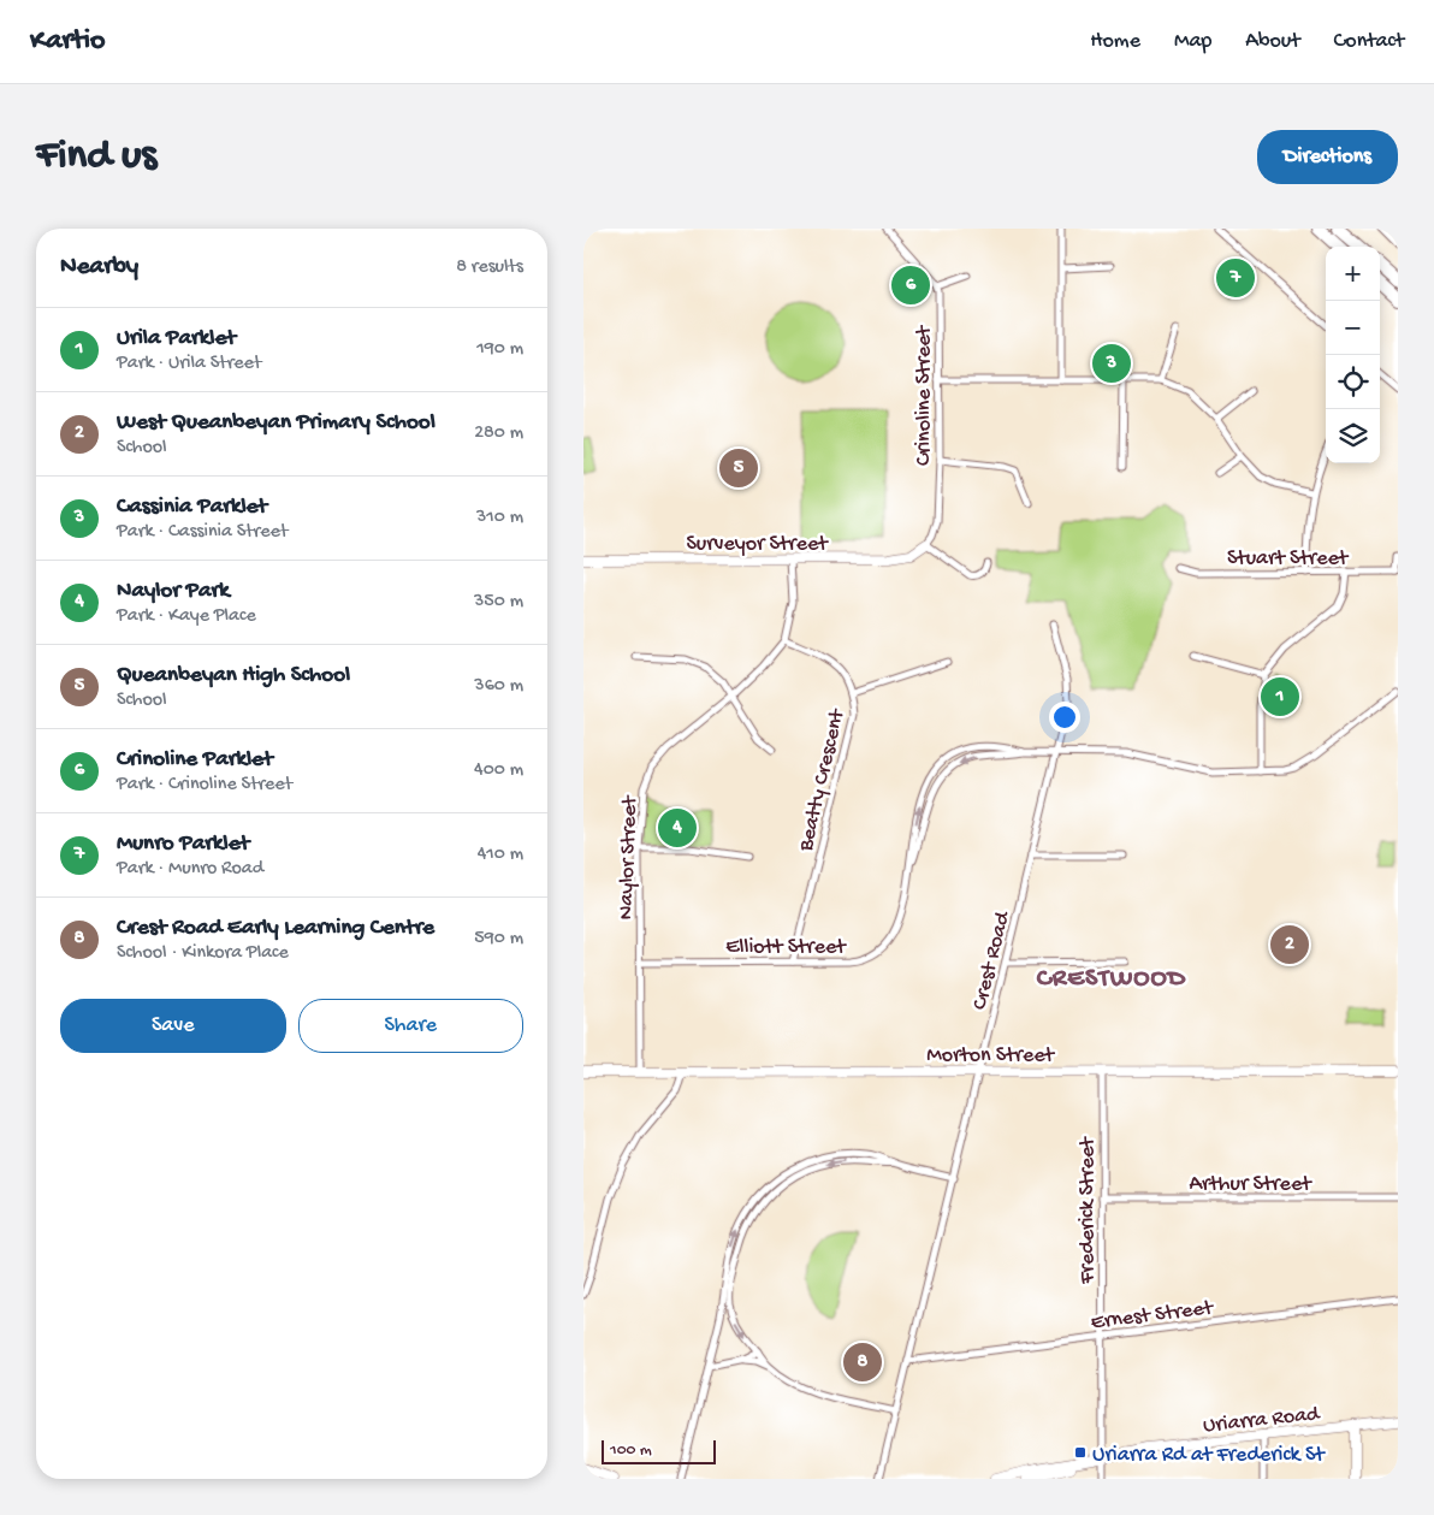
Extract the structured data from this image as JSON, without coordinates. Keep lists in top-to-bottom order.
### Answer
{
  "streets": {
    "street": [
      "Crinoline Street",
      "Surveyor Street",
      "Stuart Street",
      "Beatty Crescent",
      "Naylor Street",
      "Elliott Street",
      "Crest Road",
      "Morton Street",
      "Arthur Street",
      "Frederick Street",
      "Ernest Street",
      "Uriarra Road"
    ]
  },
  "crossings": [
    ["Crinoline Street", "Surveyor Street"],
    ["Surveyor Street", "Naylor Street"],
    ["Beatty Crescent", "Naylor Street"],
    ["Beatty Crescent", "Elliott Street"],
    ["Naylor Street", "Elliott Street"],
    ["Naylor Street", "Morton Street"],
    ["Elliott Street", "Crest Road"],
    ["Crest Road", "Morton Street"],
    ["Crest Road", "Ernest Street"],
    ["Morton Street", "Frederick Street"],
    ["Arthur Street", "Frederick Street"],
    ["Frederick Street", "Ernest Street"],
    ["Frederick Street", "Uriarra Road"]
  ],
  "districts": ["CRESTWOOD"],
  "places": {
    "transit": ["Uriarra Rd at Frederick St"]
  },
  "scale_bar": "100 m",
  "page": {
    "header": "Kartio",
    "nav": [
      "Home",
      "Map",
      "About",
      "Contact"
    ],
    "buttons": [
      "Directions",
      ["Save", "Share"]
    ],
    "title": "Find us",
    "heading": ["Nearby", "8 results"],
    "map_buttons": ["+", "−"],
    "pins": [
      "7",
      "6",
      "3",
      "5",
      "1",
      "4",
      "2",
      "8"
    ],
    "list": [
      {
        "mark": "1",
        "name": "Urila Parklet",
        "note": "Park · Urila Street",
        "value": "190 m"
      },
      {
        "mark": "2",
        "name": "West Queanbeyan Primary School",
        "note": "School",
        "value": "280 m"
      },
      {
        "mark": "3",
        "name": "Cassinia Parklet",
        "note": "Park · Cassinia Street",
        "value": "310 m"
      },
      {
        "mark": "4",
        "name": "Naylor Park",
        "note": "Park · Kaye Place",
        "value": "350 m"
      },
      {
        "mark": "5",
        "name": "Queanbeyan High School",
        "note": "School",
        "value": "360 m"
      },
      {
        "mark": "6",
        "name": "Crinoline Parklet",
        "note": "Park · Crinoline Street",
        "value": "400 m"
      },
      {
        "mark": "7",
        "name": "Munro Parklet",
        "note": "Park · Munro Road",
        "value": "410 m"
      },
      {
        "mark": "8",
        "name": "Crest Road Early Learning Centre",
        "note": "School · Kinkora Place",
        "value": "590 m"
      }
    ],
    "scale": "100 m"
  }
}
